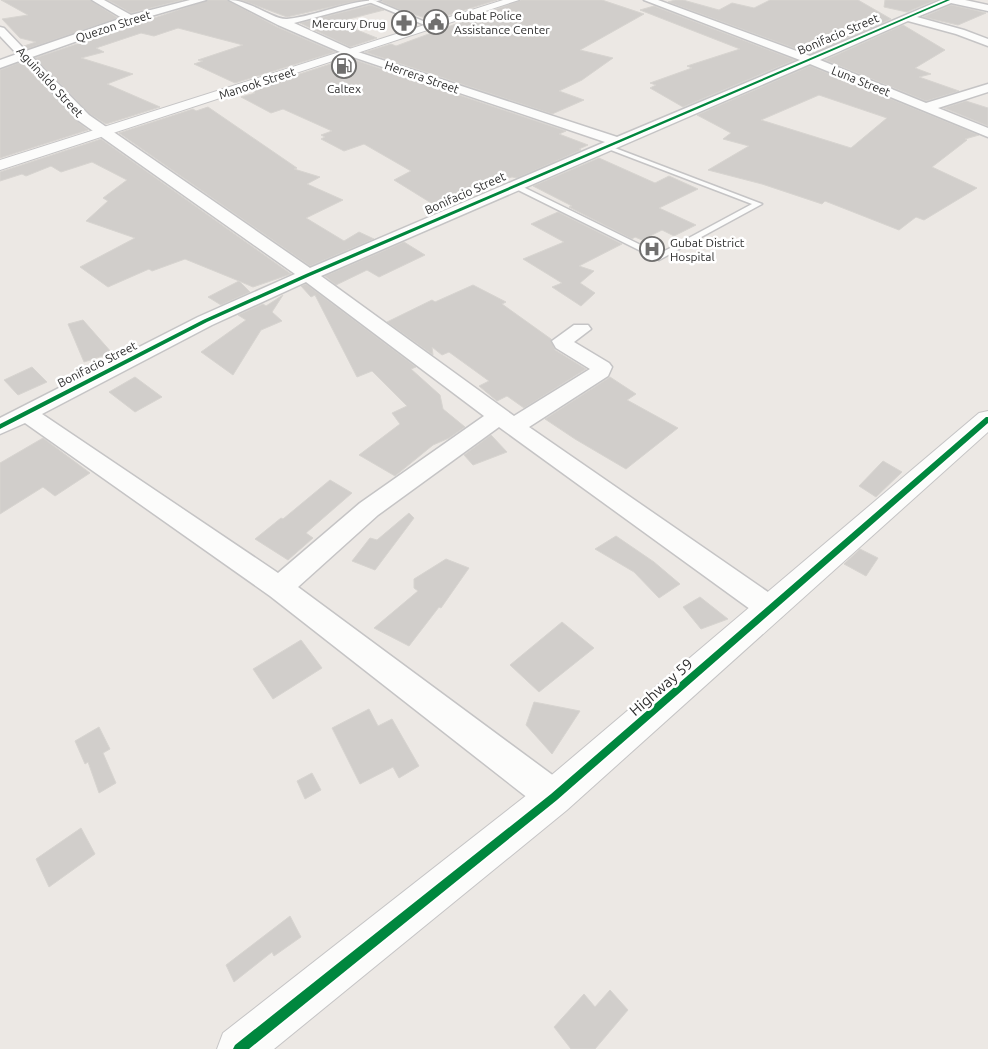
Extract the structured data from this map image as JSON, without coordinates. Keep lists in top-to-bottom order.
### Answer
{
  "streets": {
    "main road": ["Manook Street", "Highway 59"],
    "street": [
      "Quezon Street",
      "Bonifacio Street",
      "Herrera Street",
      "Luna Street",
      "Aguinaldo Street"
    ]
  },
  "crossings": [
    ["Quezon Street", "Aguinaldo Street"],
    ["Bonifacio Street", "Herrera Street"],
    ["Bonifacio Street", "Luna Street"],
    ["Bonifacio Street", "Aguinaldo Street"],
    ["Herrera Street", "Manook Street"],
    ["Aguinaldo Street", "Manook Street"],
    ["Aguinaldo Street", "Highway 59"]
  ],
  "places": {
    "public building": ["Gubat Police Assistance Center"],
    "pharmacy": ["Mercury Drug"],
    "fuel station": ["Caltex"],
    "hospital": ["Gubat District Hospital"]
  }
}
